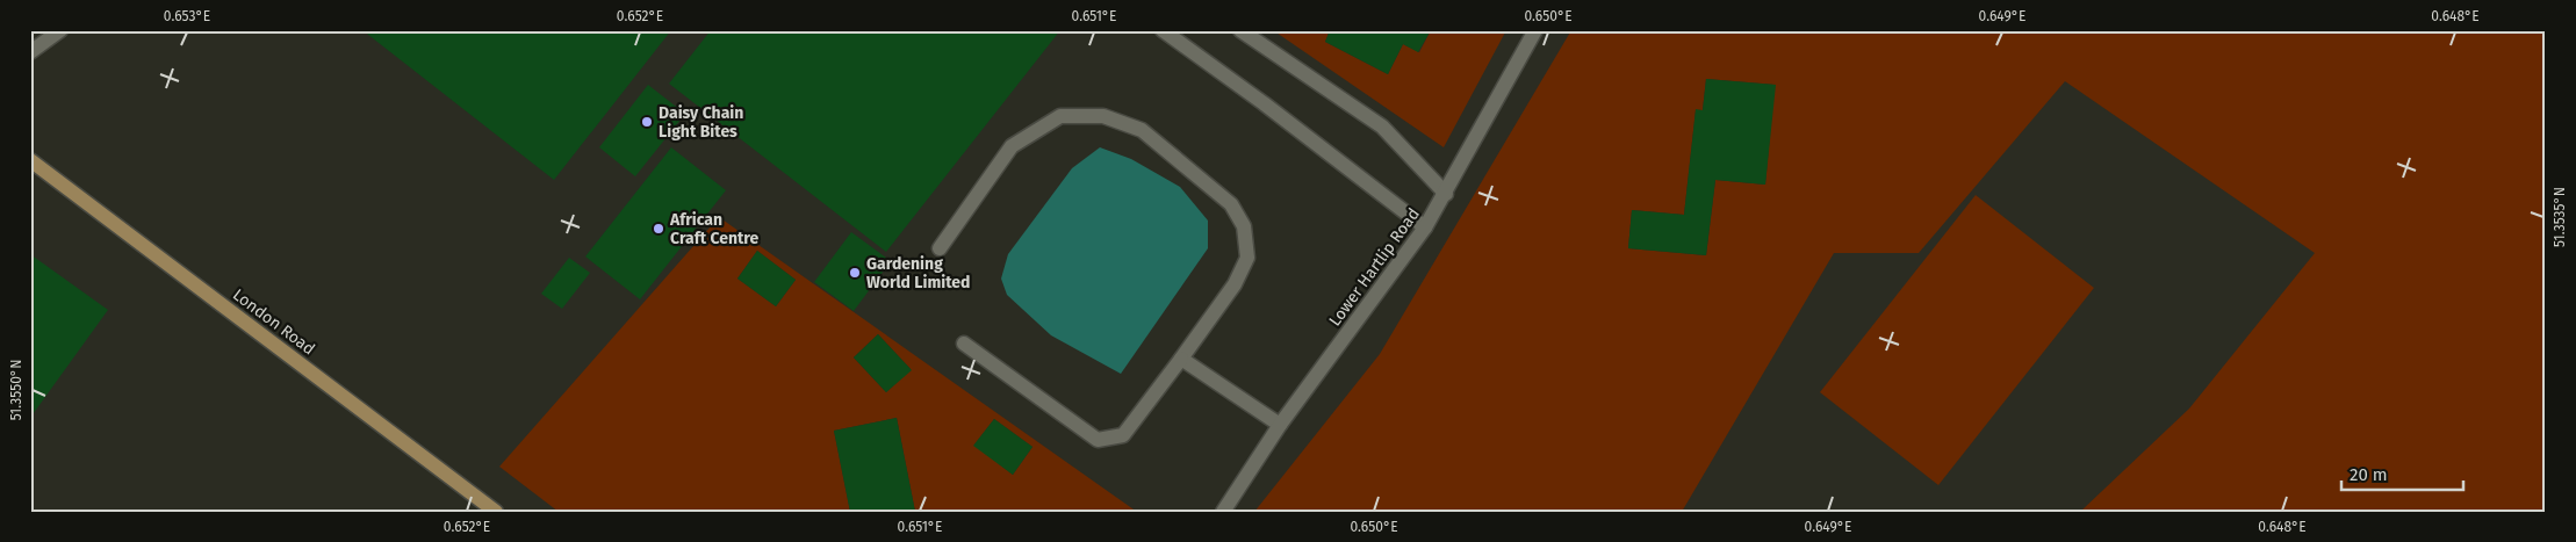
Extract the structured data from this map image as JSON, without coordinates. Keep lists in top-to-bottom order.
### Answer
{
  "streets": {
    "main road": ["London Road"],
    "street": ["Lower Hartlip Road"]
  },
  "places": ["Daisy Chain Light Bites", "African Craft Centre", "Gardening World Limited"],
  "scale_bar": "20 m",
  "coordinates": [
    "0.653°E",
    "0.652°E",
    "0.651°E",
    "0.650°E",
    "0.649°E",
    "0.648°E",
    "51.3535°N",
    "51.3550°N"
  ]
}
